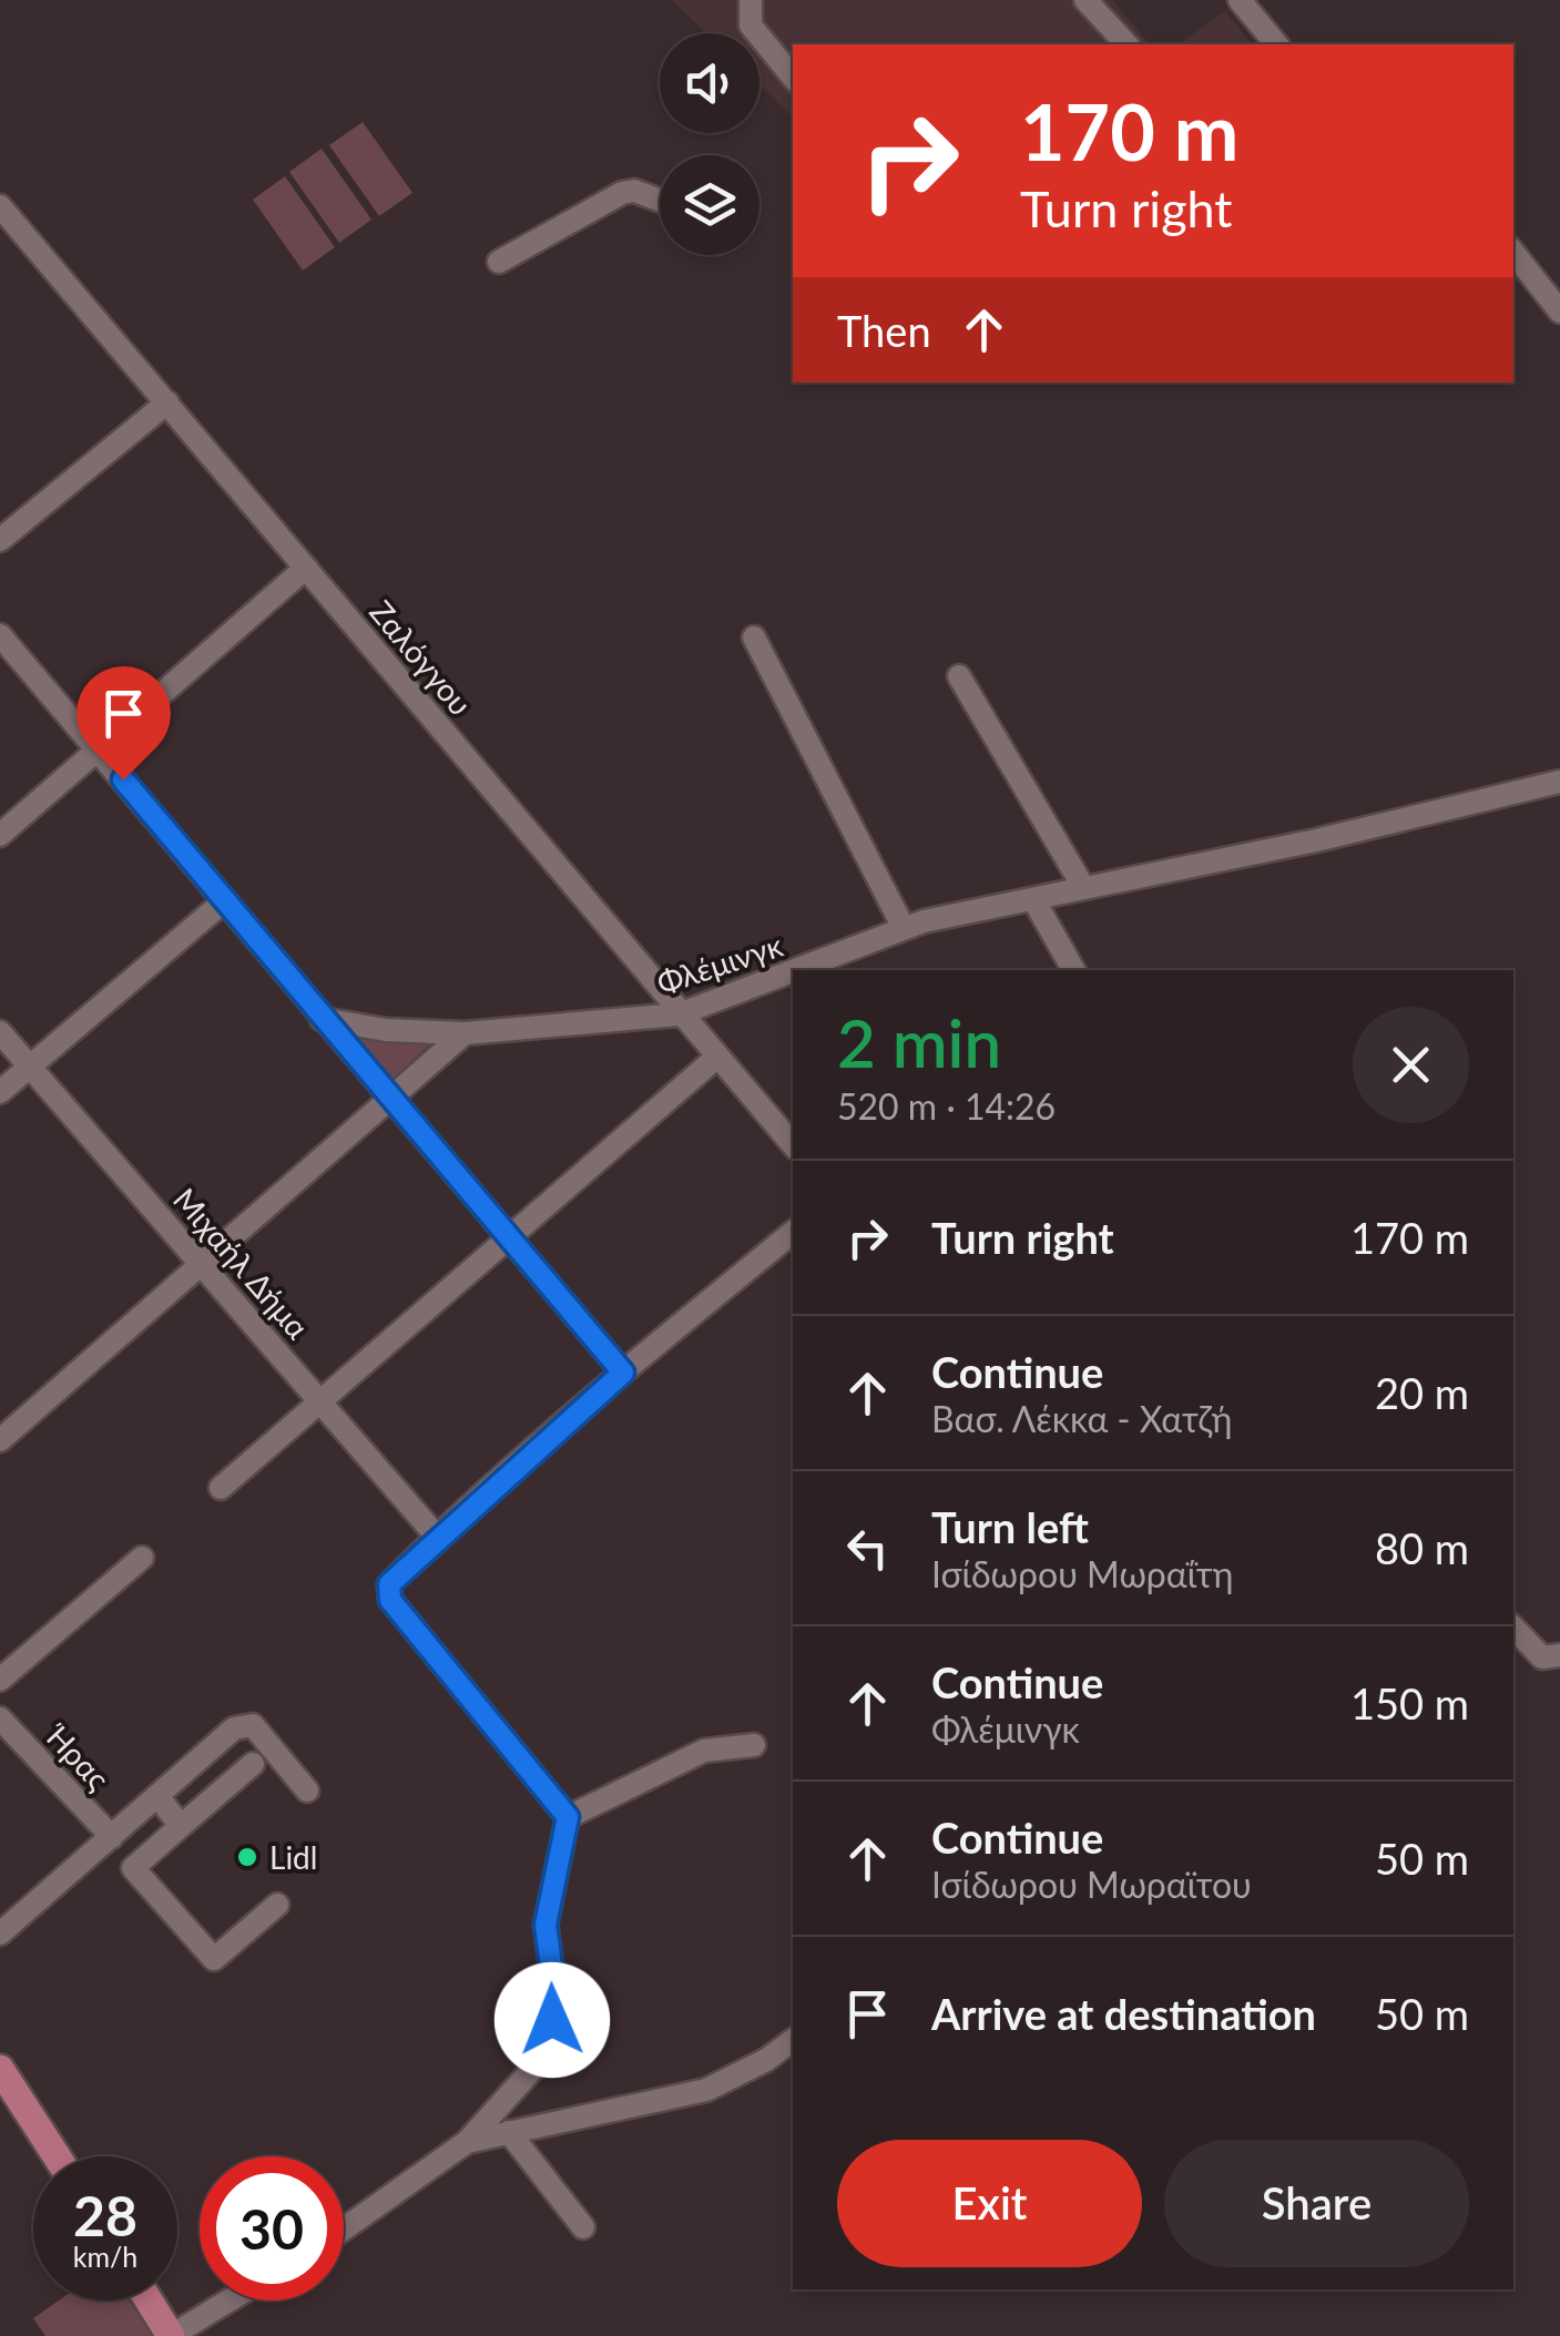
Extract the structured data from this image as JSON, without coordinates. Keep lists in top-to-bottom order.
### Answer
{
  "streets": {
    "street": [
      "Ζαλόγγου",
      "Φλέμινγκ",
      "Μιχαήλ Δήμα",
      "Ήρας"
    ]
  },
  "crossings": [
    ["Ζαλόγγου", "Φλέμινγκ"]
  ],
  "places": ["Lidl"],
  "page": {
    "turn": ["170 m", "Turn right"],
    "then": "Then",
    "heading": ["2 min", "520 m · 14:26"],
    "list": [
      {
        "name": "Turn right",
        "value": "170 m"
      },
      {
        "name": "Continue",
        "note": "Βασ. Λέκκα - Χατζή",
        "value": "20 m"
      },
      {
        "name": "Turn left",
        "note": "Ισίδωρου Μωραΐτη",
        "value": "80 m"
      },
      {
        "name": "Continue",
        "note": "Φλέμινγκ",
        "value": "150 m"
      },
      {
        "name": "Continue",
        "note": "Ισίδωρου Μωραϊτου",
        "value": "50 m"
      },
      {
        "name": "Arrive at destination",
        "value": "50 m"
      }
    ],
    "buttons": ["Exit", "Share"],
    "speed": "28 km/h",
    "limit": "30"
  }
}
